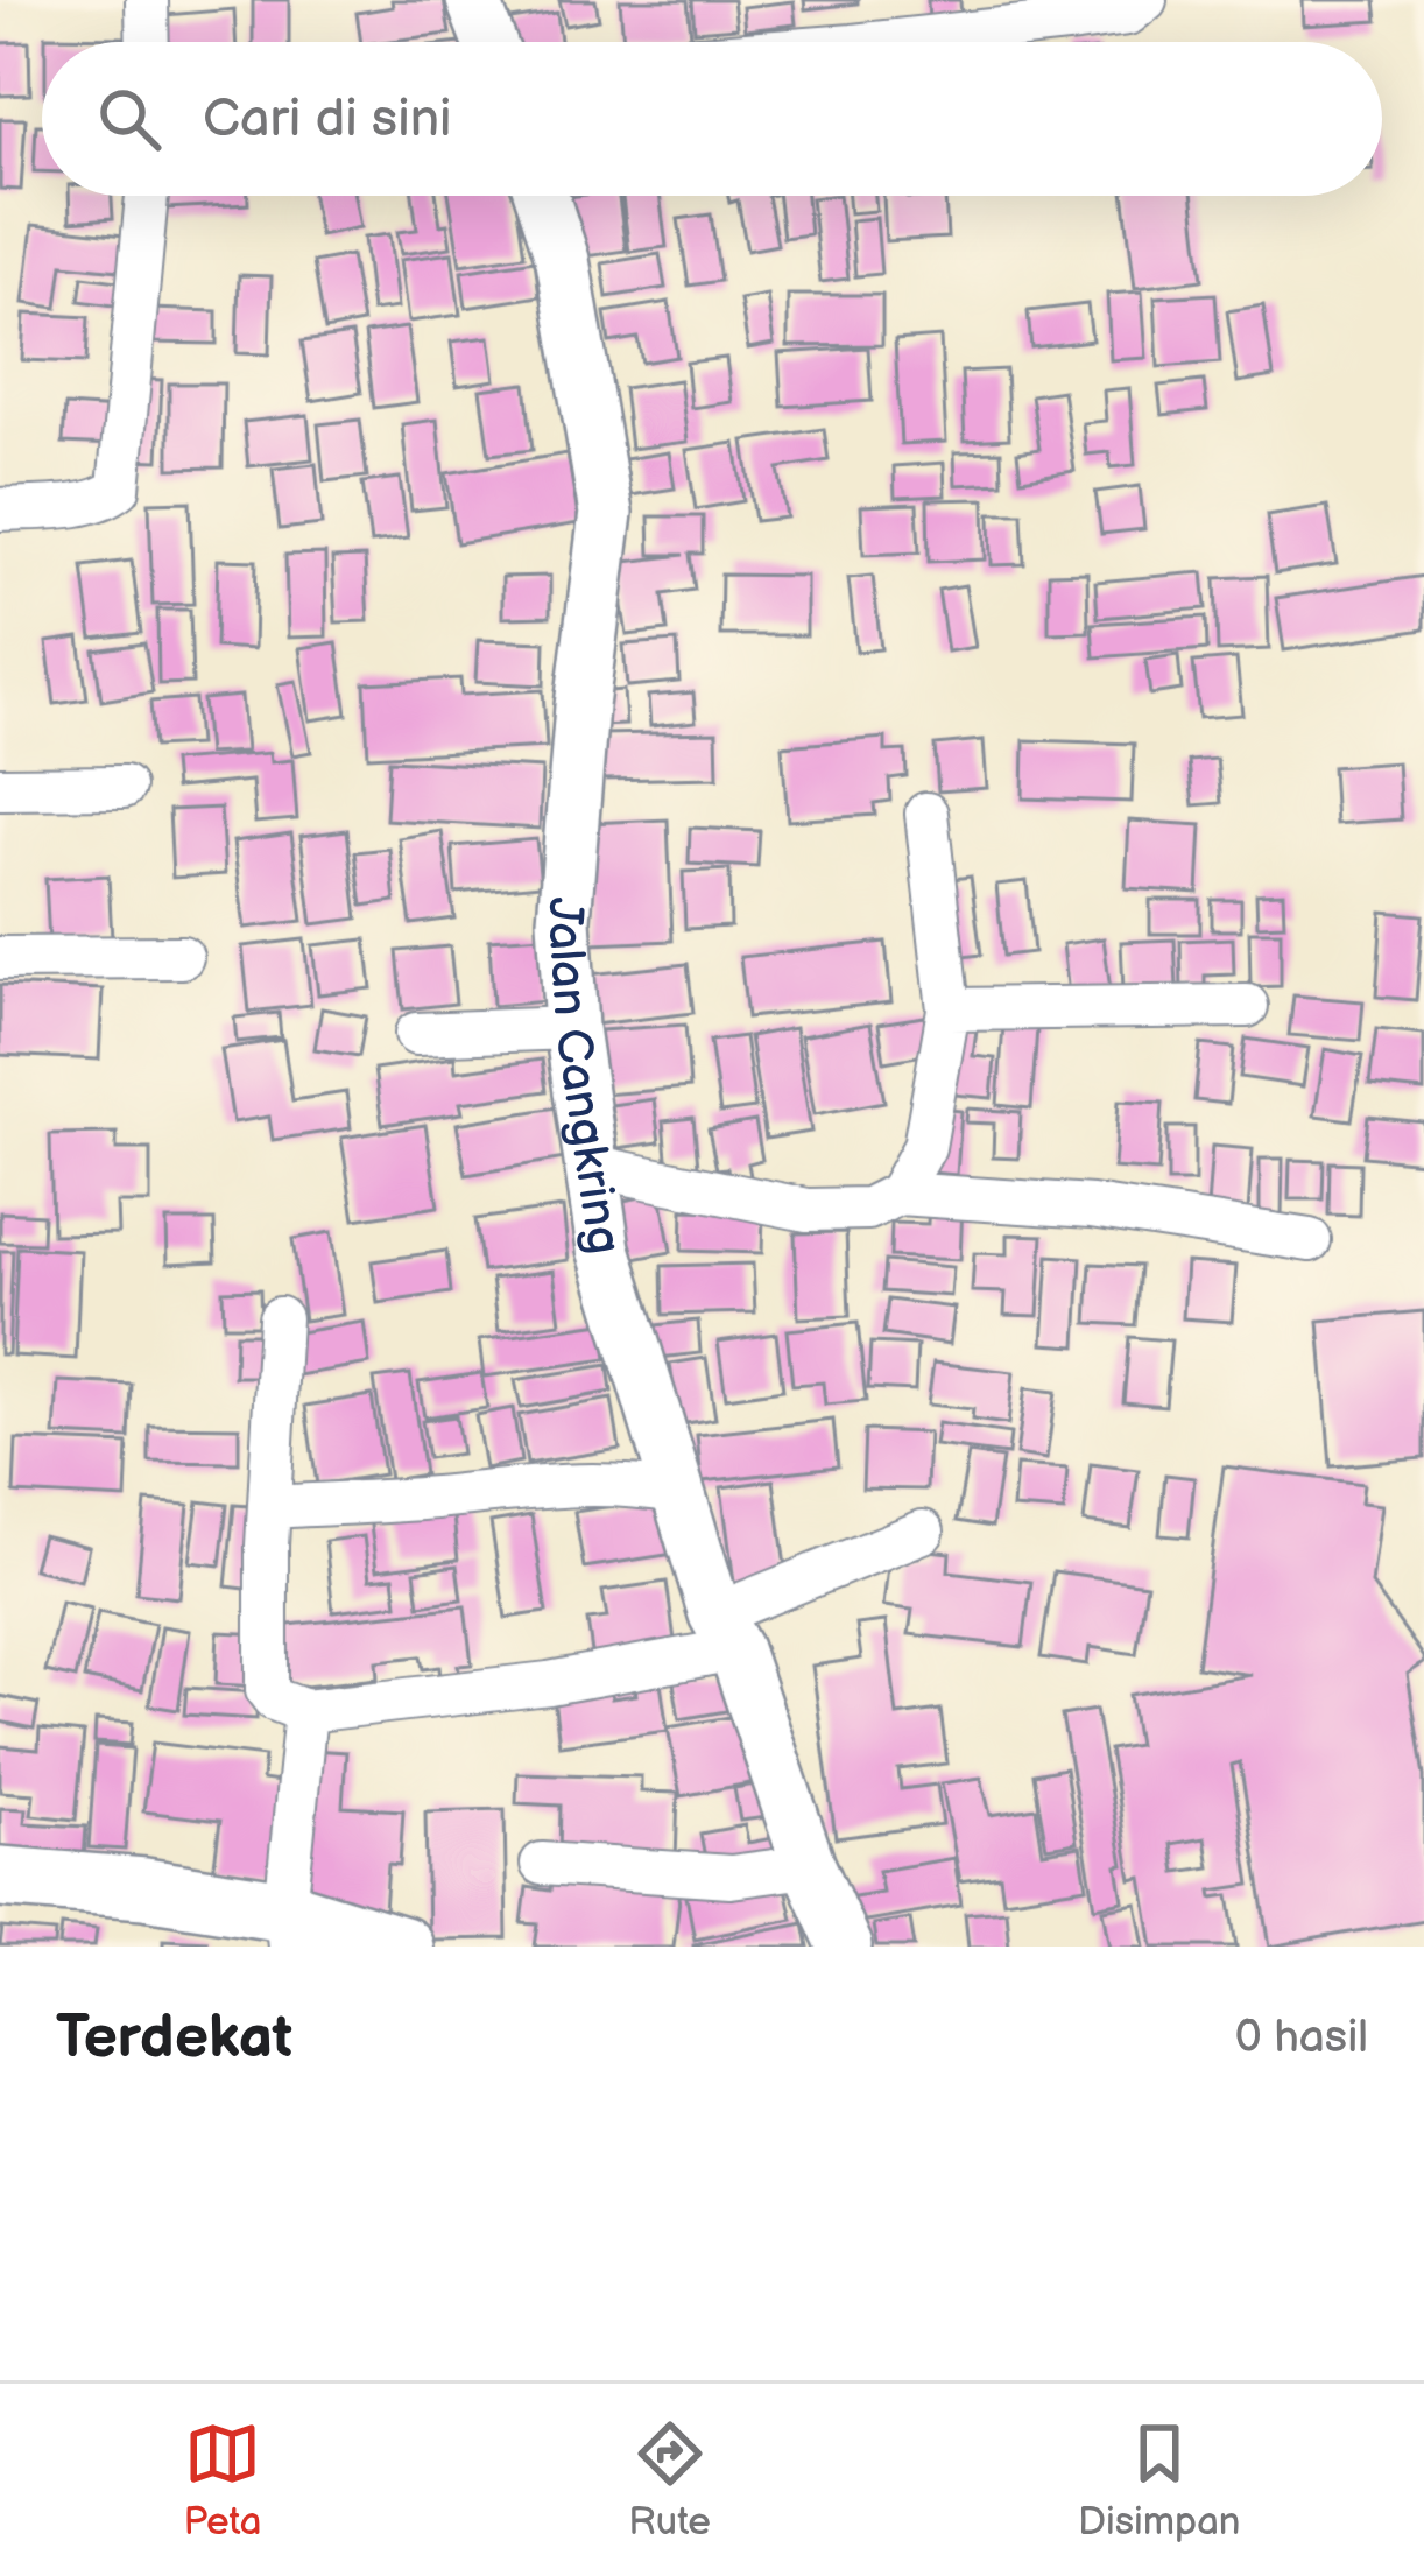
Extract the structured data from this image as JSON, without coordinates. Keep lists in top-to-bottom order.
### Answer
{
  "streets": {
    "street": ["Jalan Cangkring"]
  },
  "page": {
    "search": "Cari di sini",
    "heading": ["Terdekat", "0 hasil"],
    "nav": ["Peta", "Rute", "Disimpan"]
  }
}
